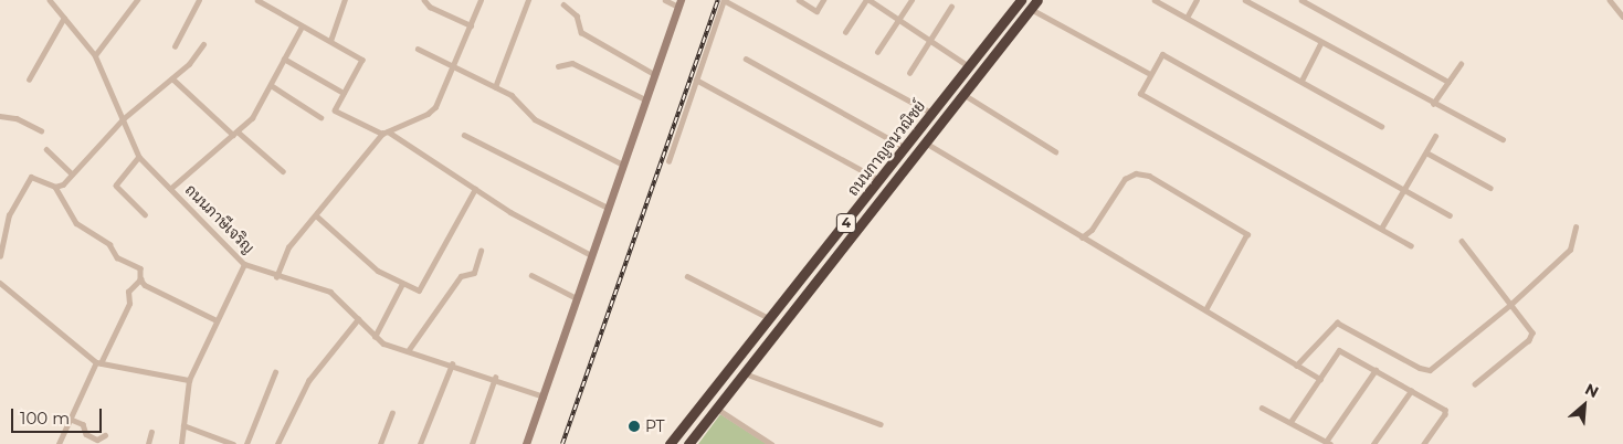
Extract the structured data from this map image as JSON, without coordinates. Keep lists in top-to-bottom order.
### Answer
{
  "streets": {
    "highway": ["ถนนกาญจนวณิชย์", "4"],
    "street": ["ถนนภาษีเจริญ"]
  },
  "places": ["PT"],
  "scale_bar": "100 m",
  "north": "top right"
}
